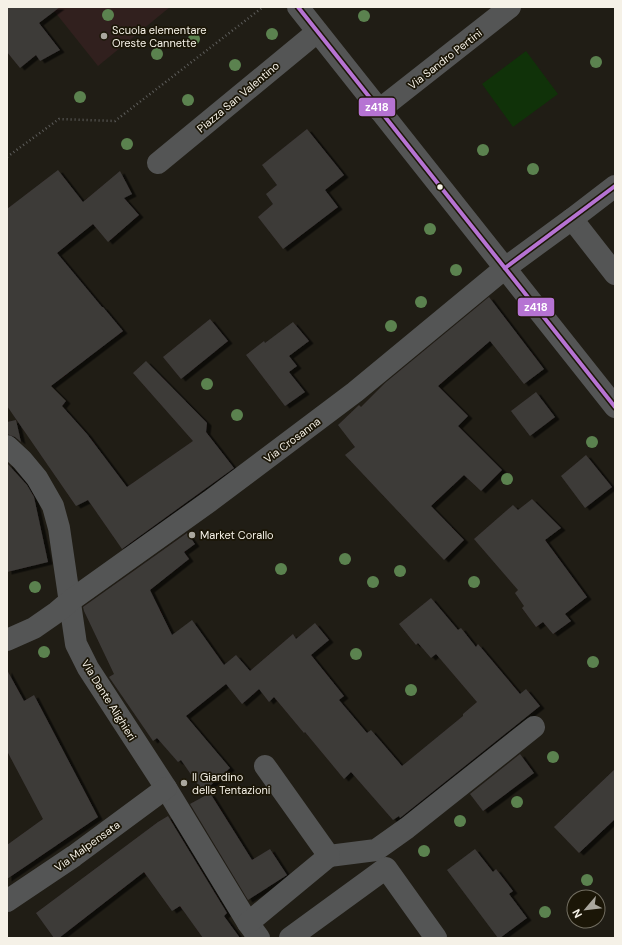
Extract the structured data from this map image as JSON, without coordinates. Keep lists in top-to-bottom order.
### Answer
{
  "streets": {
    "street": [
      "Via Sandro Pertini",
      "Piazza San Valentino",
      "Via Crosanna",
      "Via Dante Alighieri",
      "Via Malpensata"
    ]
  },
  "crossings": [
    ["Via Crosanna", "Via Dante Alighieri"],
    ["Via Dante Alighieri", "Via Malpensata"]
  ],
  "places": ["Scuola elementare Oreste Cannette", "Market Corallo", "Il Giardino delle Tentazioni"],
  "lines": ["transit line z418"],
  "north": "bottom left"
}
